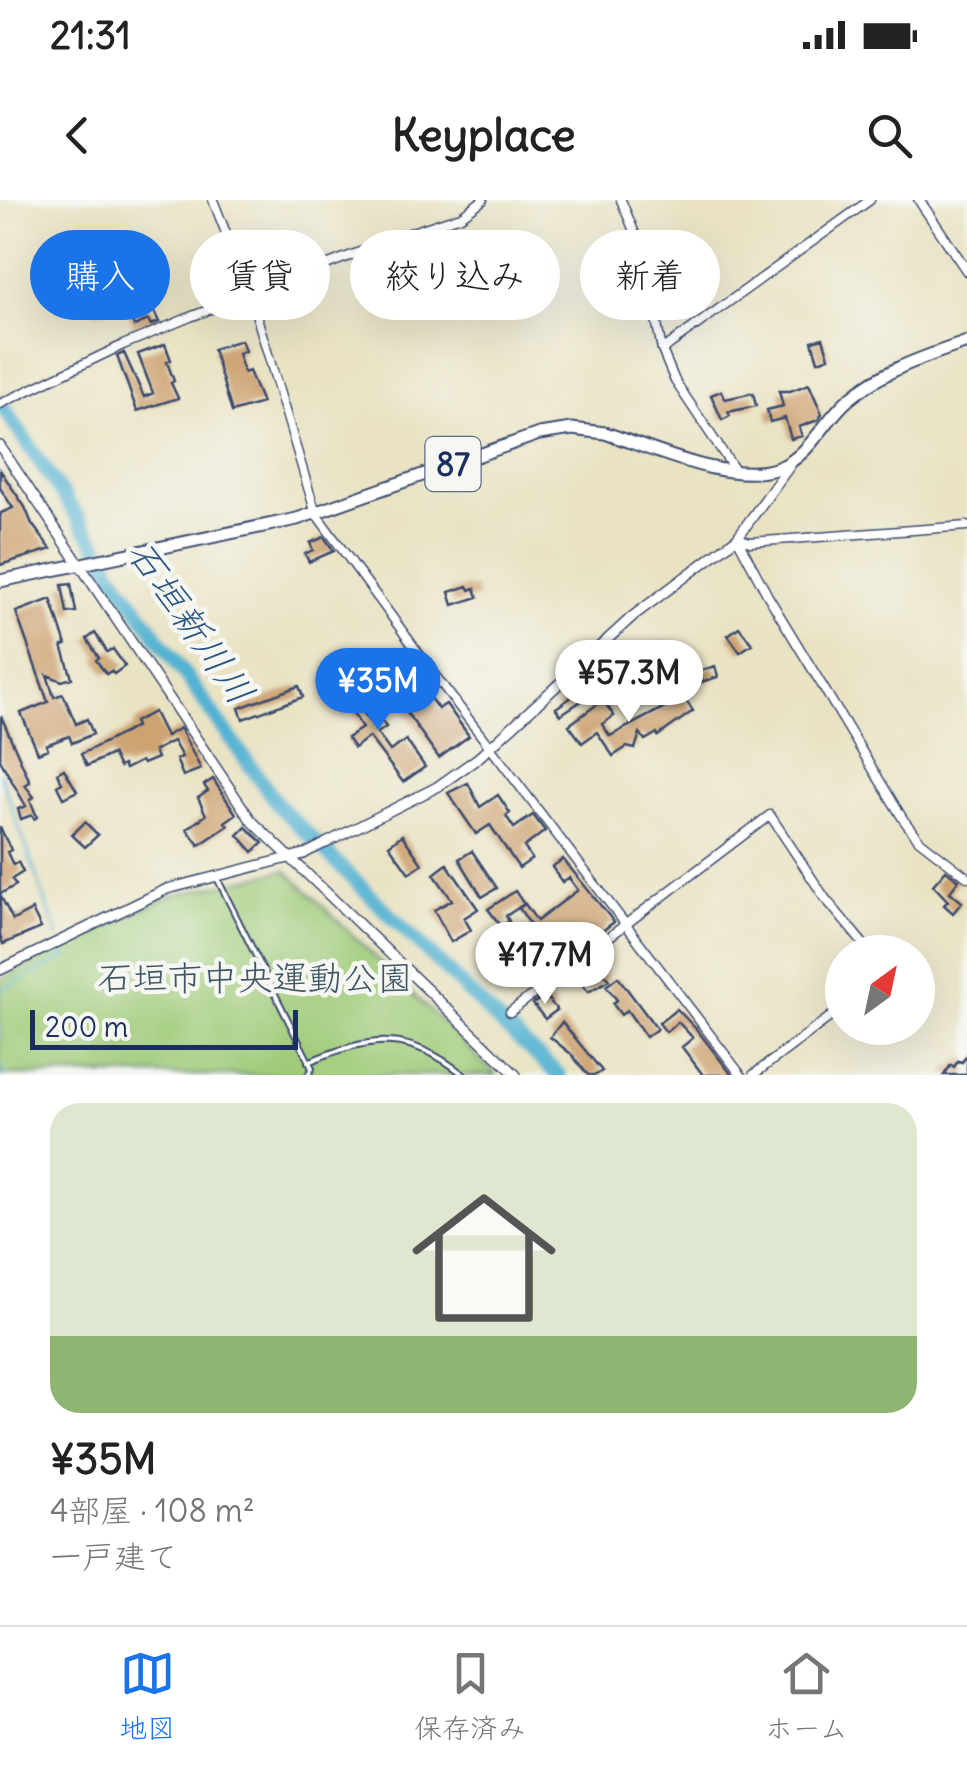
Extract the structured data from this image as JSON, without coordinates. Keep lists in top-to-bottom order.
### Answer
{
  "streets": {
    "main road": ["87"]
  },
  "water": ["石垣新川川"],
  "parks": ["石垣市中央運動公園"],
  "scale_bar": "200 m",
  "north": "top right",
  "page": {
    "status": "21:31",
    "header": "Keyplace",
    "chip": [
      "購入",
      "賃貸",
      "絞り込み",
      "新着"
    ],
    "price": ["¥57.3M", "¥35M", "¥17.7M"],
    "scale": "200 m",
    "list": [
      {
        "name": "¥35M",
        "note": "4部屋 · 108 m² · 一戸建て"
      }
    ],
    "tabs": ["地図", "保存済み", "ホーム"]
  }
}
